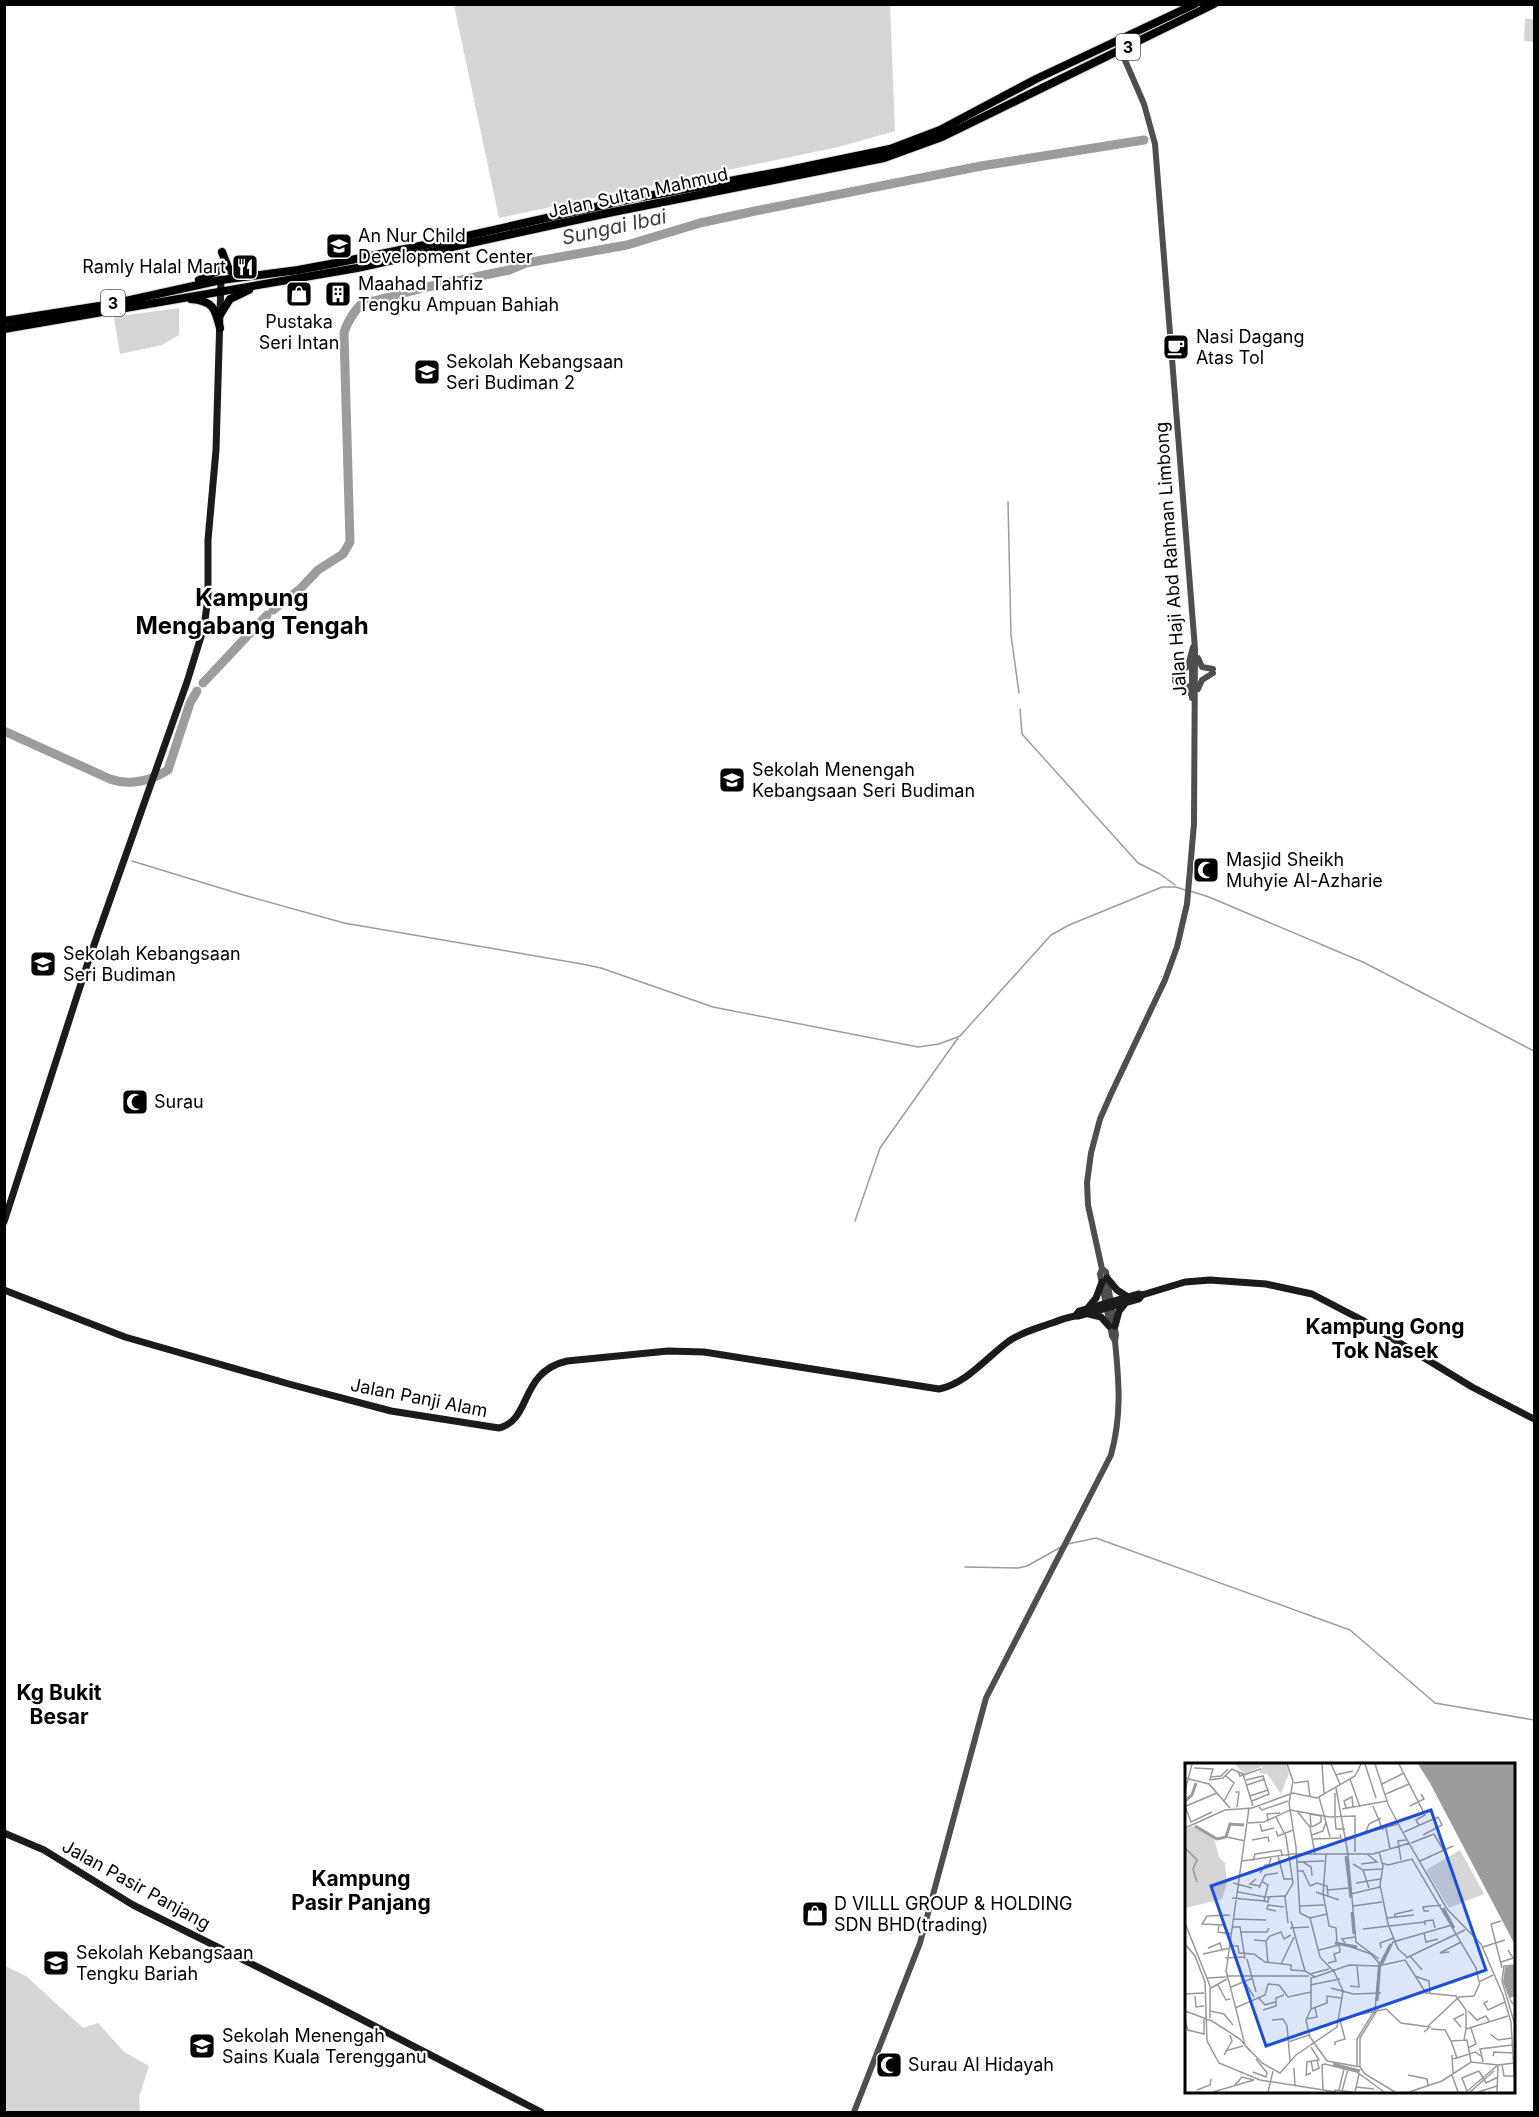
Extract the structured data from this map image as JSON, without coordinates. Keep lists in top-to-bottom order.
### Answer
{
  "streets": {
    "highway": ["3", "Jalan Sultan Mahmud"],
    "main road": ["Jalan Panji Alam", "Jalan Pasir Panjang"],
    "street": ["Jalan Haji Abd Rahman Limbong"]
  },
  "crossings": [
    ["Jalan Sultan Mahmud", "Jalan Haji Abd Rahman Limbong"],
    ["Jalan Haji Abd Rahman Limbong", "Jalan Panji Alam"]
  ],
  "districts": [
    "Kampung Mengabang Tengah",
    "Kampung Gong Tok Nasek",
    "Kg Bukit Besar",
    "Kampung Pasir Panjang"
  ],
  "water": ["Sungai Ibai"],
  "places": {
    "school or university": [
      "An Nur Child Development Center",
      "Sekolah Kebangsaan Seri Budiman 2",
      "Sekolah Menengah Kebangsaan Seri Budiman",
      "Sekolah Kebangsaan Seri Budiman",
      "Sekolah Kebangsaan Tengku Bariah",
      "Sekolah Menengah Sains Kuala Terengganu"
    ],
    "restaurant": ["Ramly Halal Mart"],
    "shop": ["Pustaka Seri Intan", "D VILLL GROUP & HOLDING SDN BHD(trading)"],
    "building": ["Maahad Tahfiz Tengku Ampuan Bahiah"],
    "cafe": ["Nasi Dagang Atas Tol"],
    "mosque": ["Masjid Sheikh Muhyie Al-Azharie", "Surau", "Surau Al Hidayah"]
  }
}
